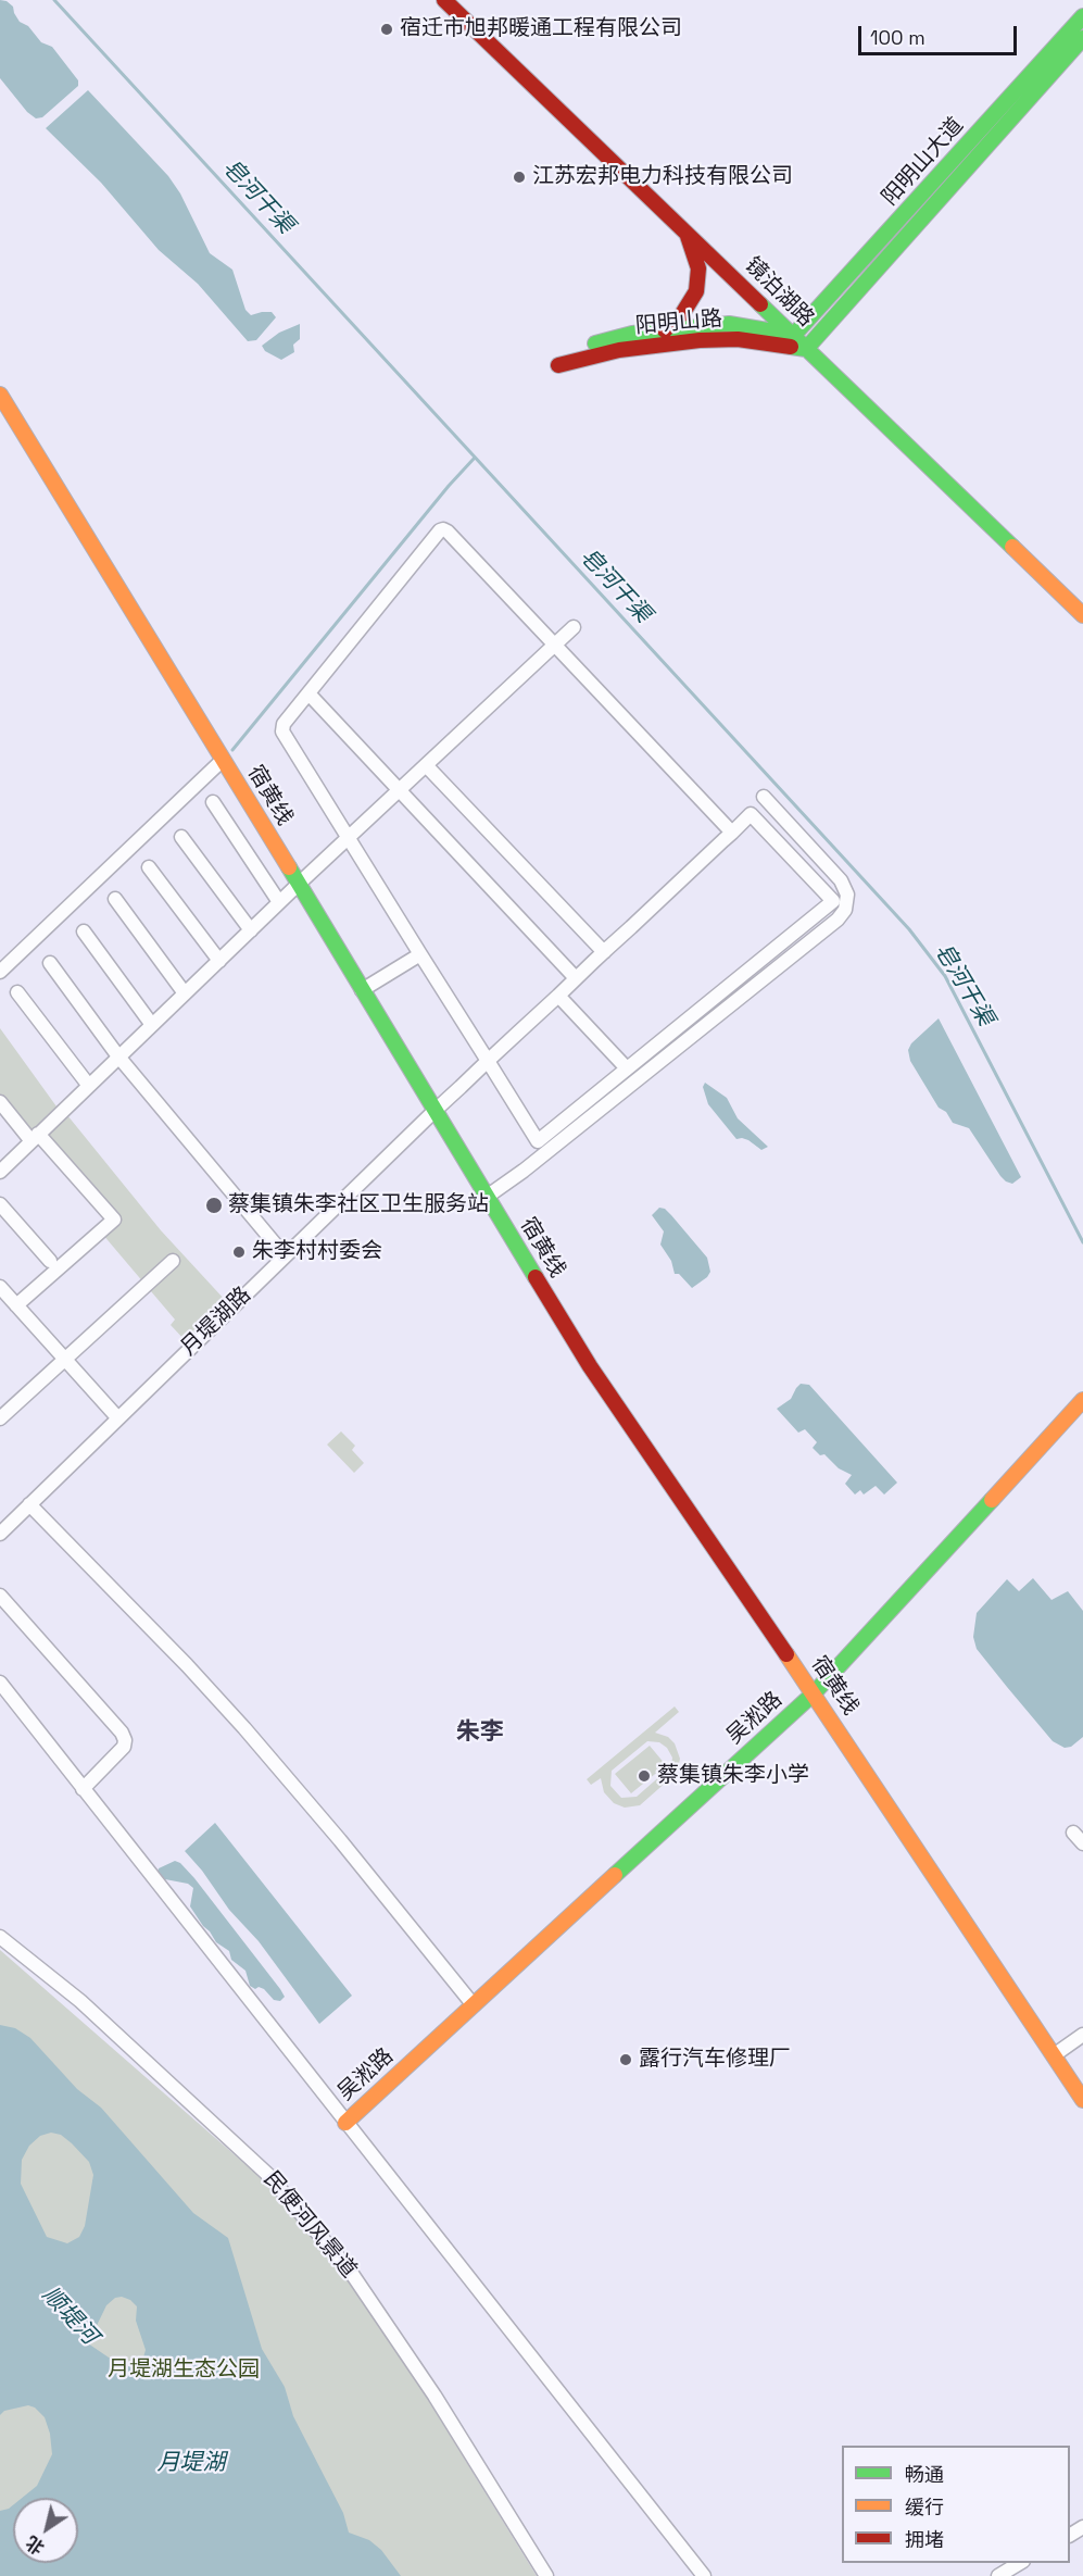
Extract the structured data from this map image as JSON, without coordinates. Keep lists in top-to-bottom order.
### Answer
{
  "streets": {
    "main road": [
      "阳明山大道",
      "镜泊湖路",
      "阳明山路",
      "宿黄线",
      "吴淞路"
    ],
    "street": ["月堤湖路", "民便河风景道"]
  },
  "crossings": [
    ["阳明山大道", "镜泊湖路"],
    ["阳明山大道", "阳明山路"],
    ["镜泊湖路", "阳明山路"],
    ["宿黄线", "月堤湖路"],
    ["宿黄线", "吴淞路"]
  ],
  "districts": ["朱李"],
  "water": ["皂河干渠", "顺堤河", "月堤湖"],
  "parks": ["月堤湖生态公园"],
  "places": [
    "宿迁市旭邦暖通工程有限公司",
    "江苏宏邦电力科技有限公司",
    "蔡集镇朱李社区卫生服务站",
    "朱李村村委会",
    "蔡集镇朱李小学",
    "露行汽车修理厂"
  ],
  "legend": ["畅通", "缓行", "拥堵"],
  "scale_bar": "100 m",
  "north": "bottom left"
}
